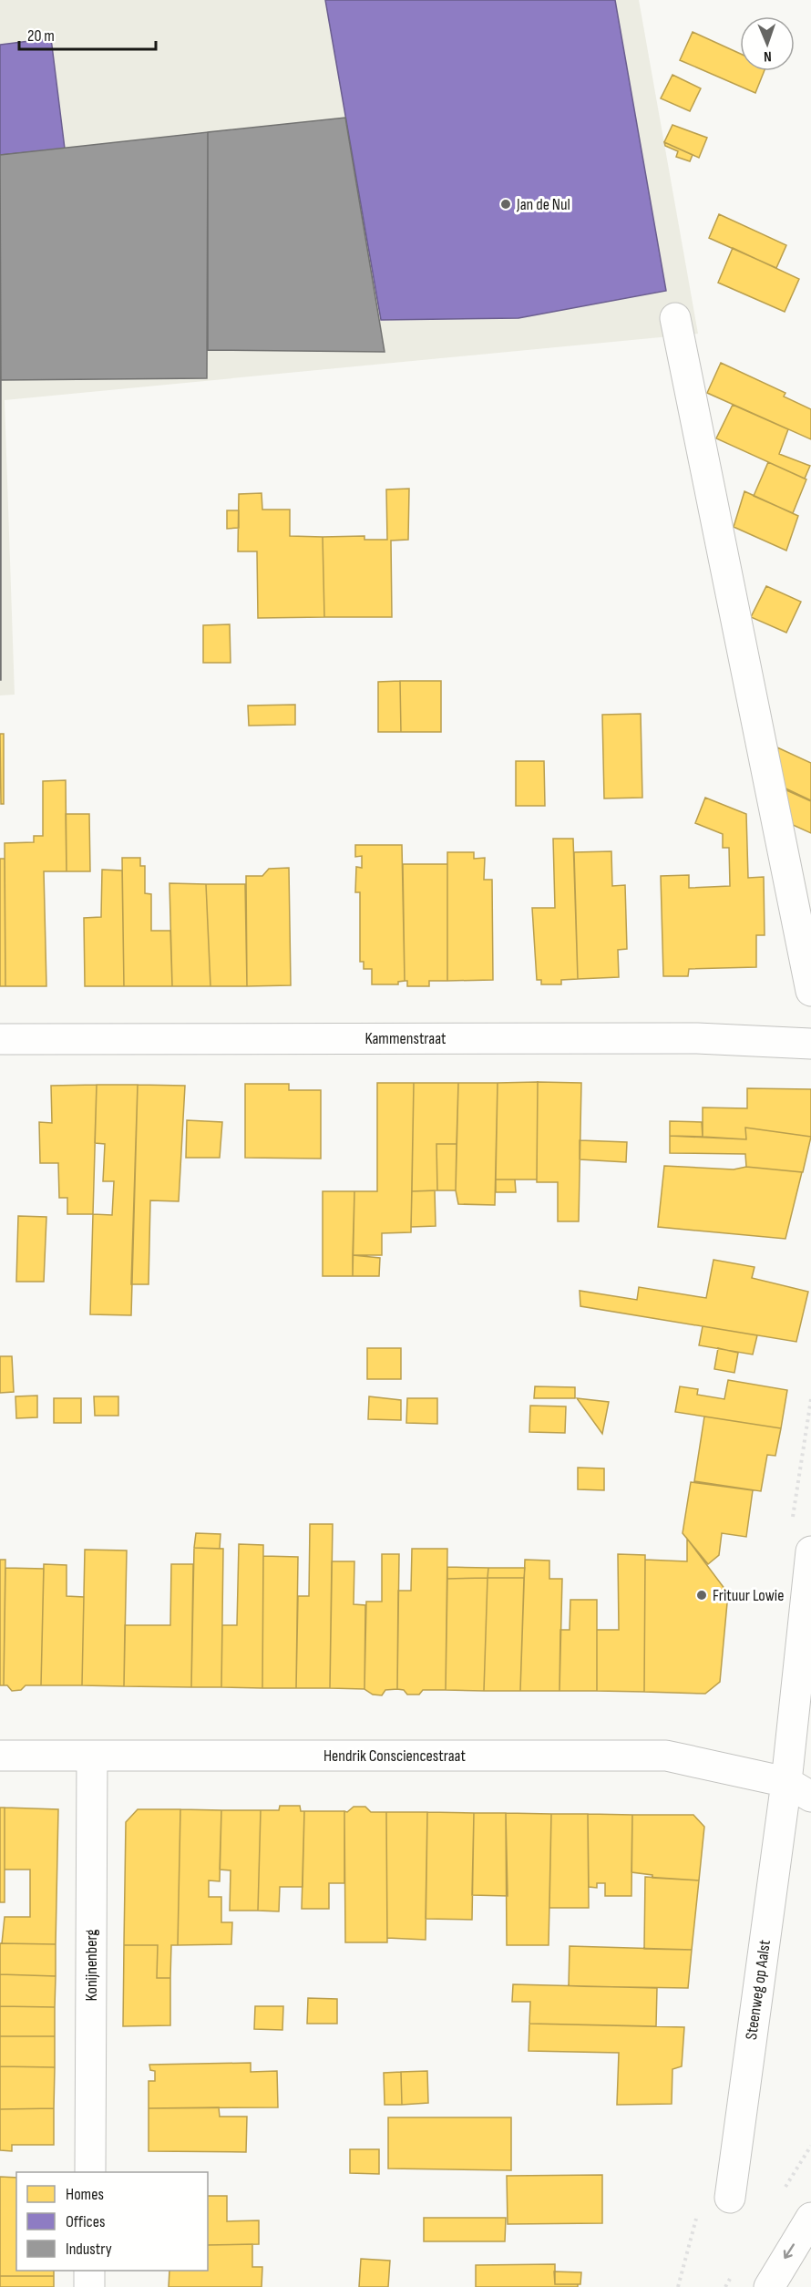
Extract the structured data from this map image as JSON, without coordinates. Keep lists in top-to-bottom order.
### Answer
{
  "streets": {
    "street": [
      "Kammenstraat",
      "Hendrik Consciencestraat",
      "Konijnenberg",
      "Steenweg op Aalst"
    ]
  },
  "crossings": [
    ["Hendrik Consciencestraat", "Konijnenberg"],
    ["Hendrik Consciencestraat", "Steenweg op Aalst"]
  ],
  "places": ["Jan de Nul", "Frituur Lowie"],
  "legend": ["Homes", "Offices", "Industry"],
  "scale_bar": "20 m",
  "north": "bottom"
}
